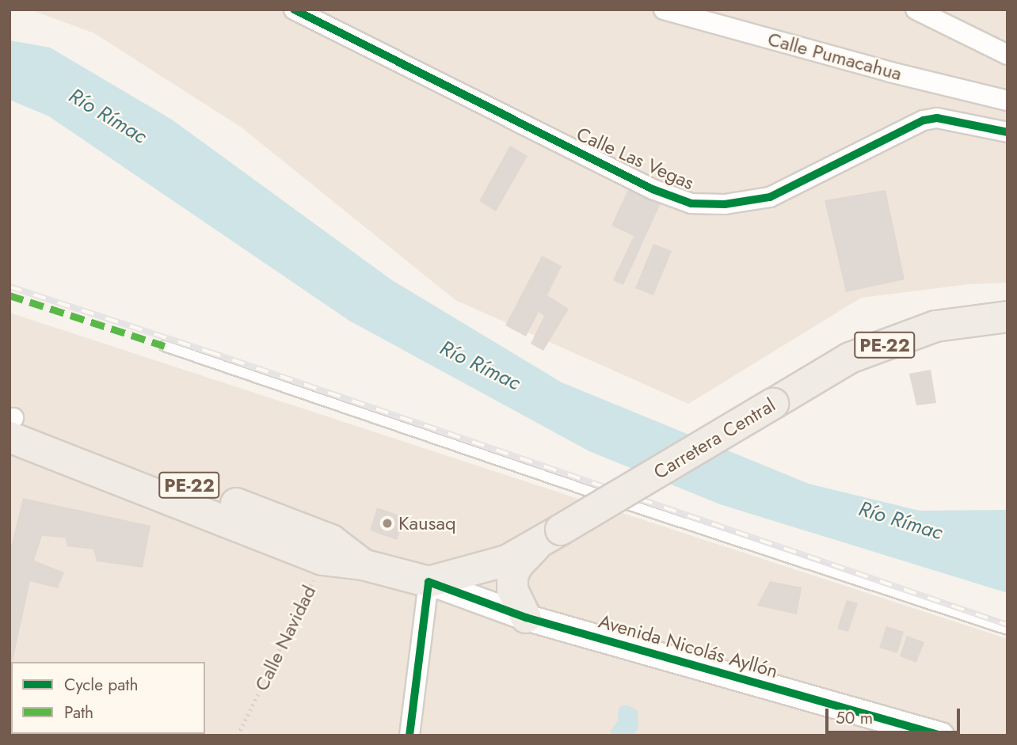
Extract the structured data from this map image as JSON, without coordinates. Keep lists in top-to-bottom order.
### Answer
{
  "streets": {
    "highway": ["PE-22", "Carretera Central", "Avenida Nicolás Ayllón"],
    "street": ["Calle Pumacahua", "Calle Las Vegas"],
    "path": ["Calle Navidad"]
  },
  "crossings": [
    ["Carretera Central", "Avenida Nicolás Ayllón"],
    ["Calle Navidad", "Avenida Nicolás Ayllón"]
  ],
  "water": ["Río Rímac"],
  "places": ["Kausaq"],
  "legend": ["Cycle path", "Path"],
  "scale_bar": "50 m"
}
